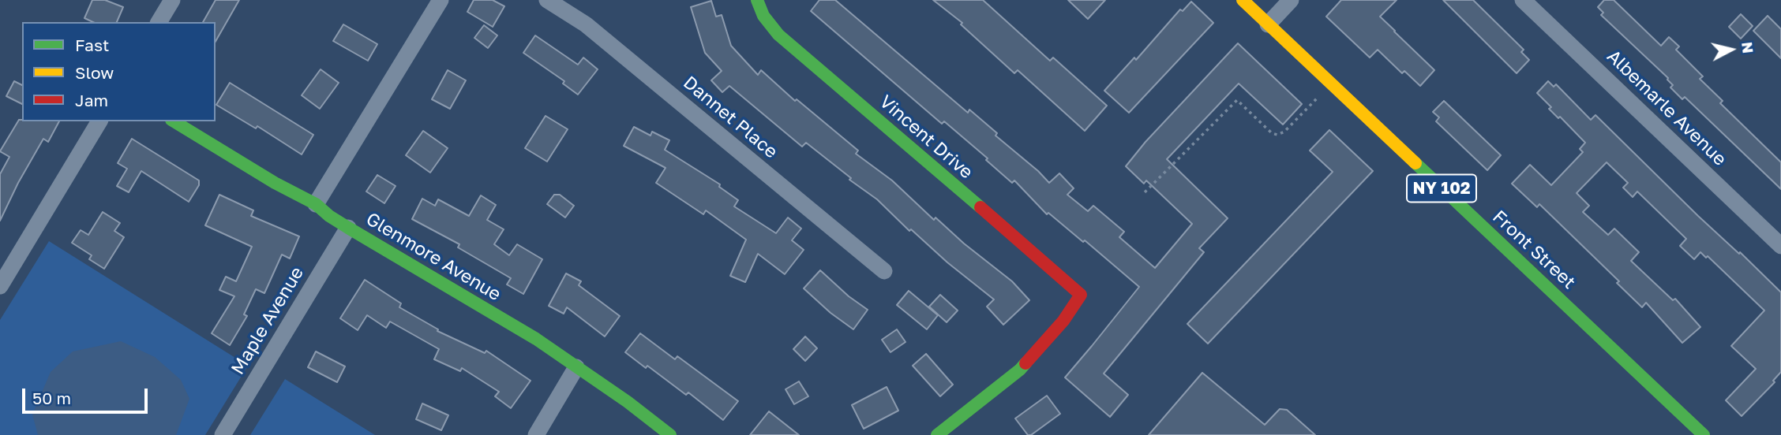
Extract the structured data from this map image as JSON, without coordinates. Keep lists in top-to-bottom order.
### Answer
{
  "streets": {
    "street": [
      "Albemarle Avenue",
      "Dannet Place",
      "Vincent Drive",
      "NY 102",
      "Front Street",
      "Glenmore Avenue",
      "Maple Avenue"
    ]
  },
  "crossings": [
    ["Glenmore Avenue", "Maple Avenue"]
  ],
  "legend": ["Fast", "Slow", "Jam"],
  "scale_bar": "50 m",
  "north": "right"
}
